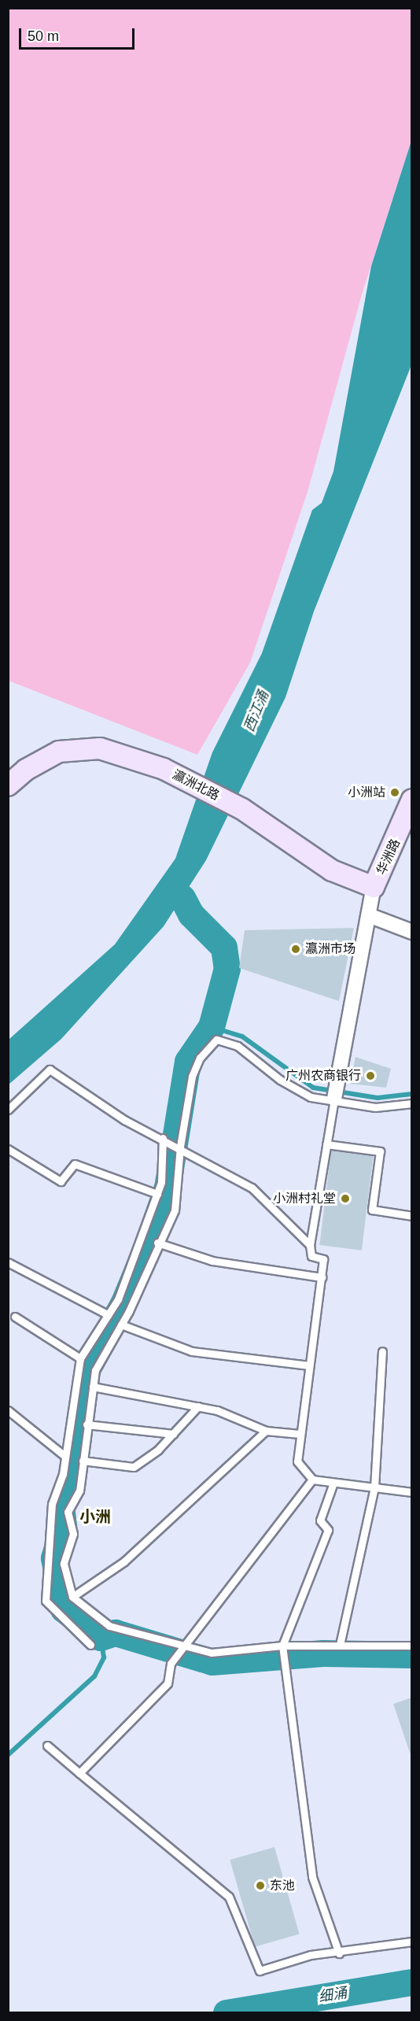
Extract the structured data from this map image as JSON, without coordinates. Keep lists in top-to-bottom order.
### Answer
{
  "streets": {
    "main road": ["瀛洲北路", "华洲路"]
  },
  "crossings": [
    ["瀛洲北路", "华洲路"]
  ],
  "districts": ["小洲"],
  "water": ["西江涌", "细涌"],
  "places": [
    "小洲站",
    "瀛洲市场",
    "广州农商银行",
    "小洲村礼堂",
    "东池"
  ],
  "scale_bar": "50 m"
}
